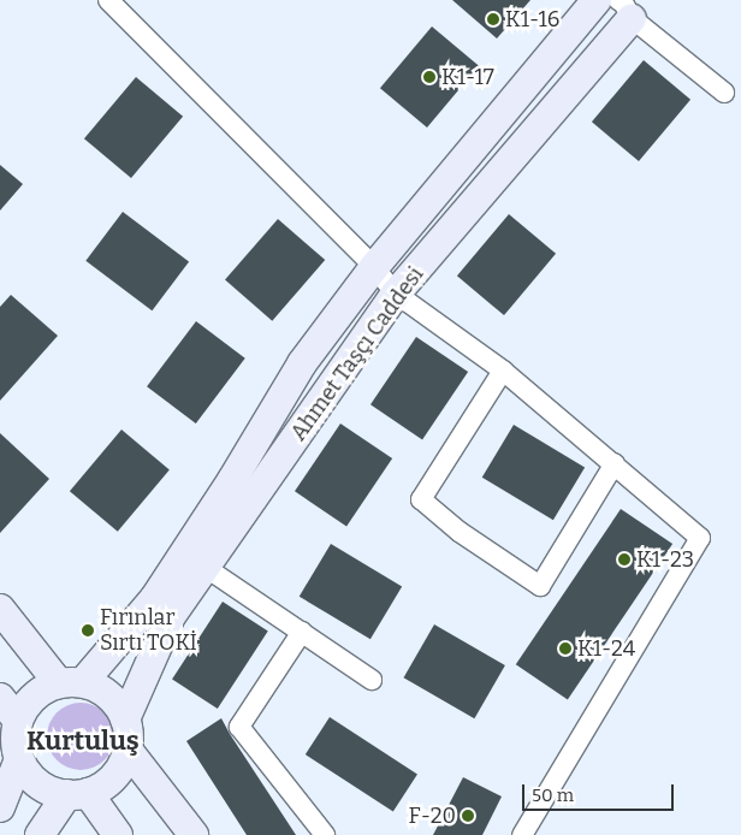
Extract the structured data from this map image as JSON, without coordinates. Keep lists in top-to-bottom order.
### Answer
{
  "streets": {
    "main road": ["Ahmet Taşçı Caddesi"]
  },
  "districts": ["Kurtuluş"],
  "places": [
    "K1-16",
    "K1-17",
    "K1-23",
    "Fırınlar Sırtı TOKİ",
    "K1-24",
    "F-20"
  ],
  "scale_bar": "50 m"
}
